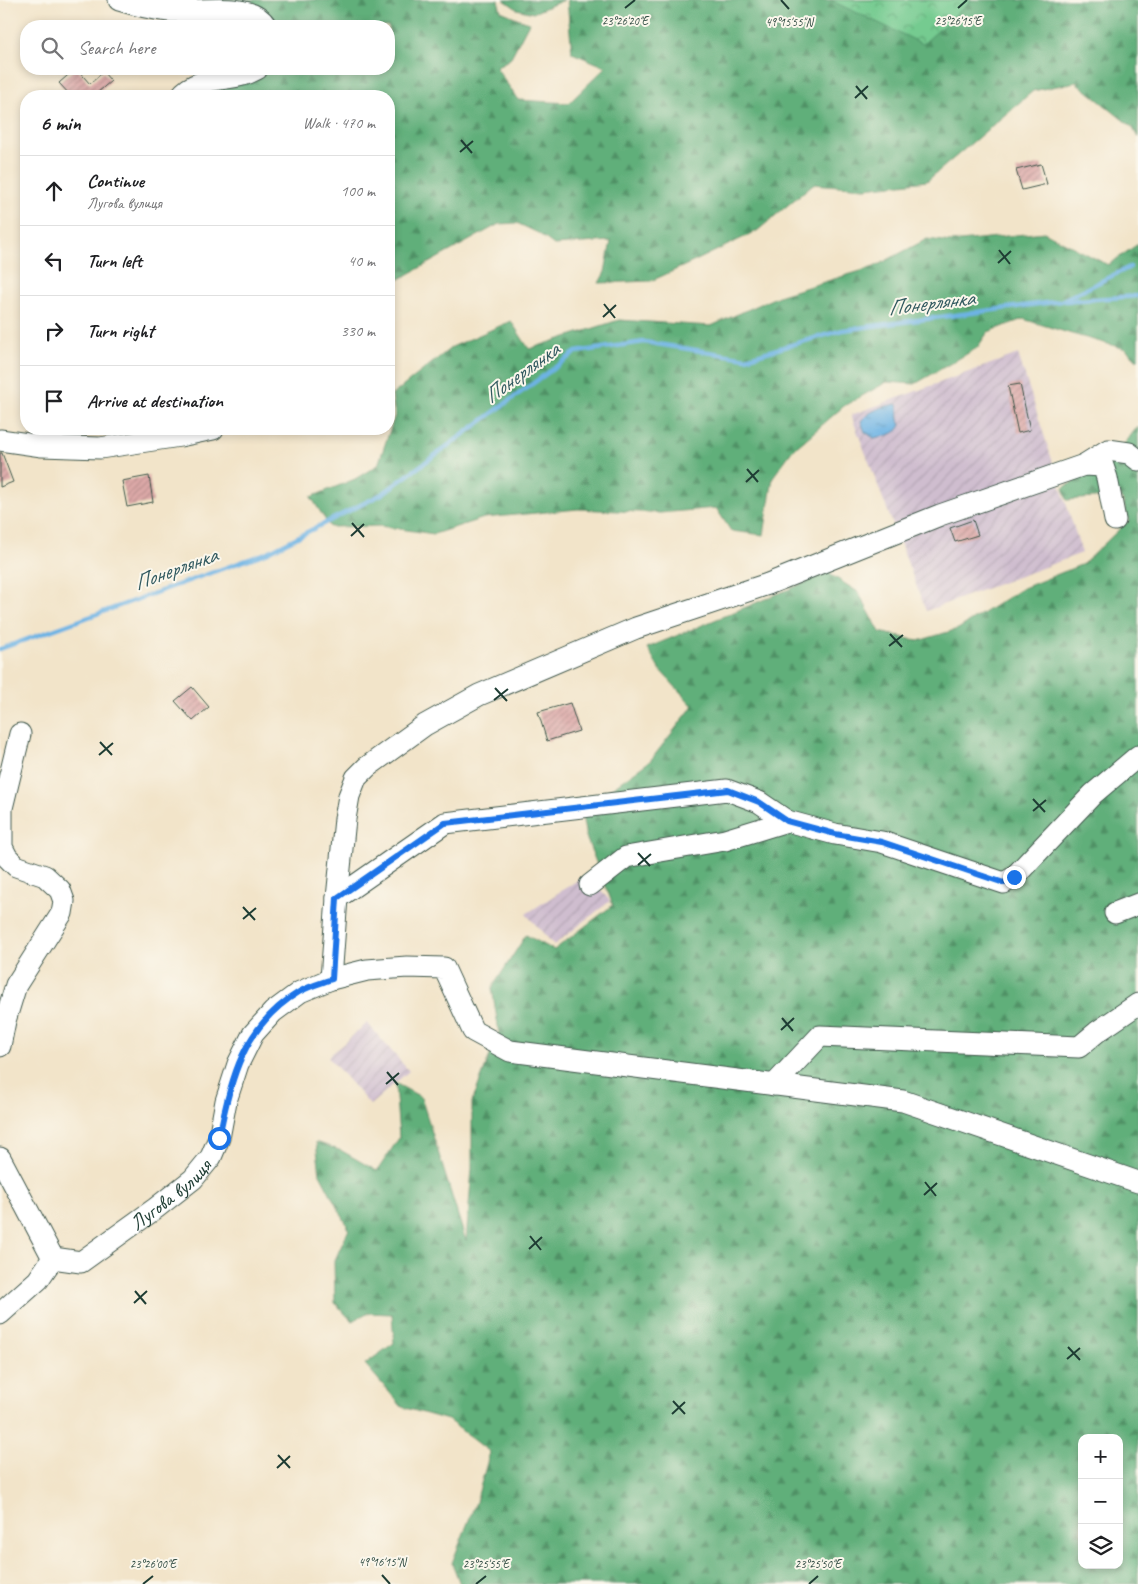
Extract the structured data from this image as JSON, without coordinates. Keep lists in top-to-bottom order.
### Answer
{
  "streets": {
    "street": ["Лугова вулиця"]
  },
  "water": ["Понерлянка"],
  "page": {
    "search": "Search here",
    "heading": ["6 min", "Walk · 470 m"],
    "list": [
      ["Continue", "Лугова вулиця", "100 m"],
      ["Turn left", "40 m"],
      ["Turn right", "330 m"],
      "Arrive at destination"
    ],
    "map_buttons": ["+", "−"]
  },
  "coordinates": [
    "23°26'20\"E",
    "23°26'15\"E",
    "49°15'55\"N",
    "49°16'15\"N",
    "23°26'00\"E",
    "23°25'55\"E",
    "23°25'50\"E"
  ]
}
